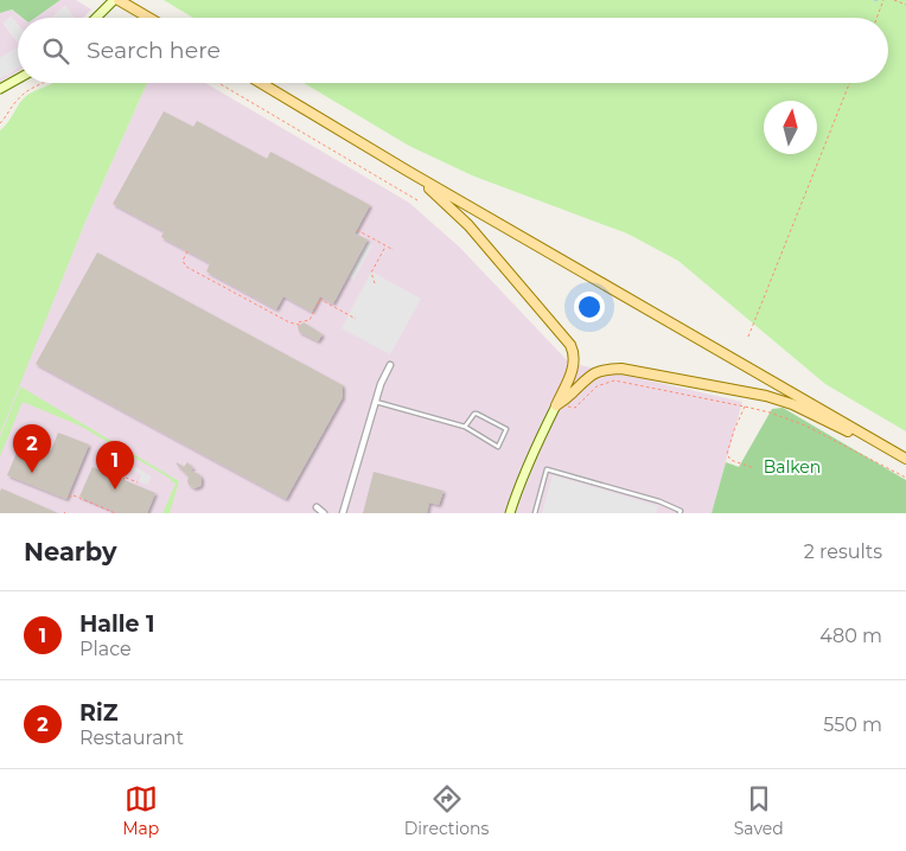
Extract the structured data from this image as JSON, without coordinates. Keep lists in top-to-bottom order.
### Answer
{
  "parks": ["Balken"],
  "north": "top",
  "page": {
    "search": "Search here",
    "pins": ["2", "1"],
    "heading": ["Nearby", "2 results"],
    "list": [
      {
        "mark": "1",
        "name": "Halle 1",
        "note": "Place",
        "value": "480 m"
      },
      {
        "mark": "2",
        "name": "RiZ",
        "note": "Restaurant",
        "value": "550 m"
      }
    ],
    "nav": ["Map", "Directions", "Saved"]
  }
}
